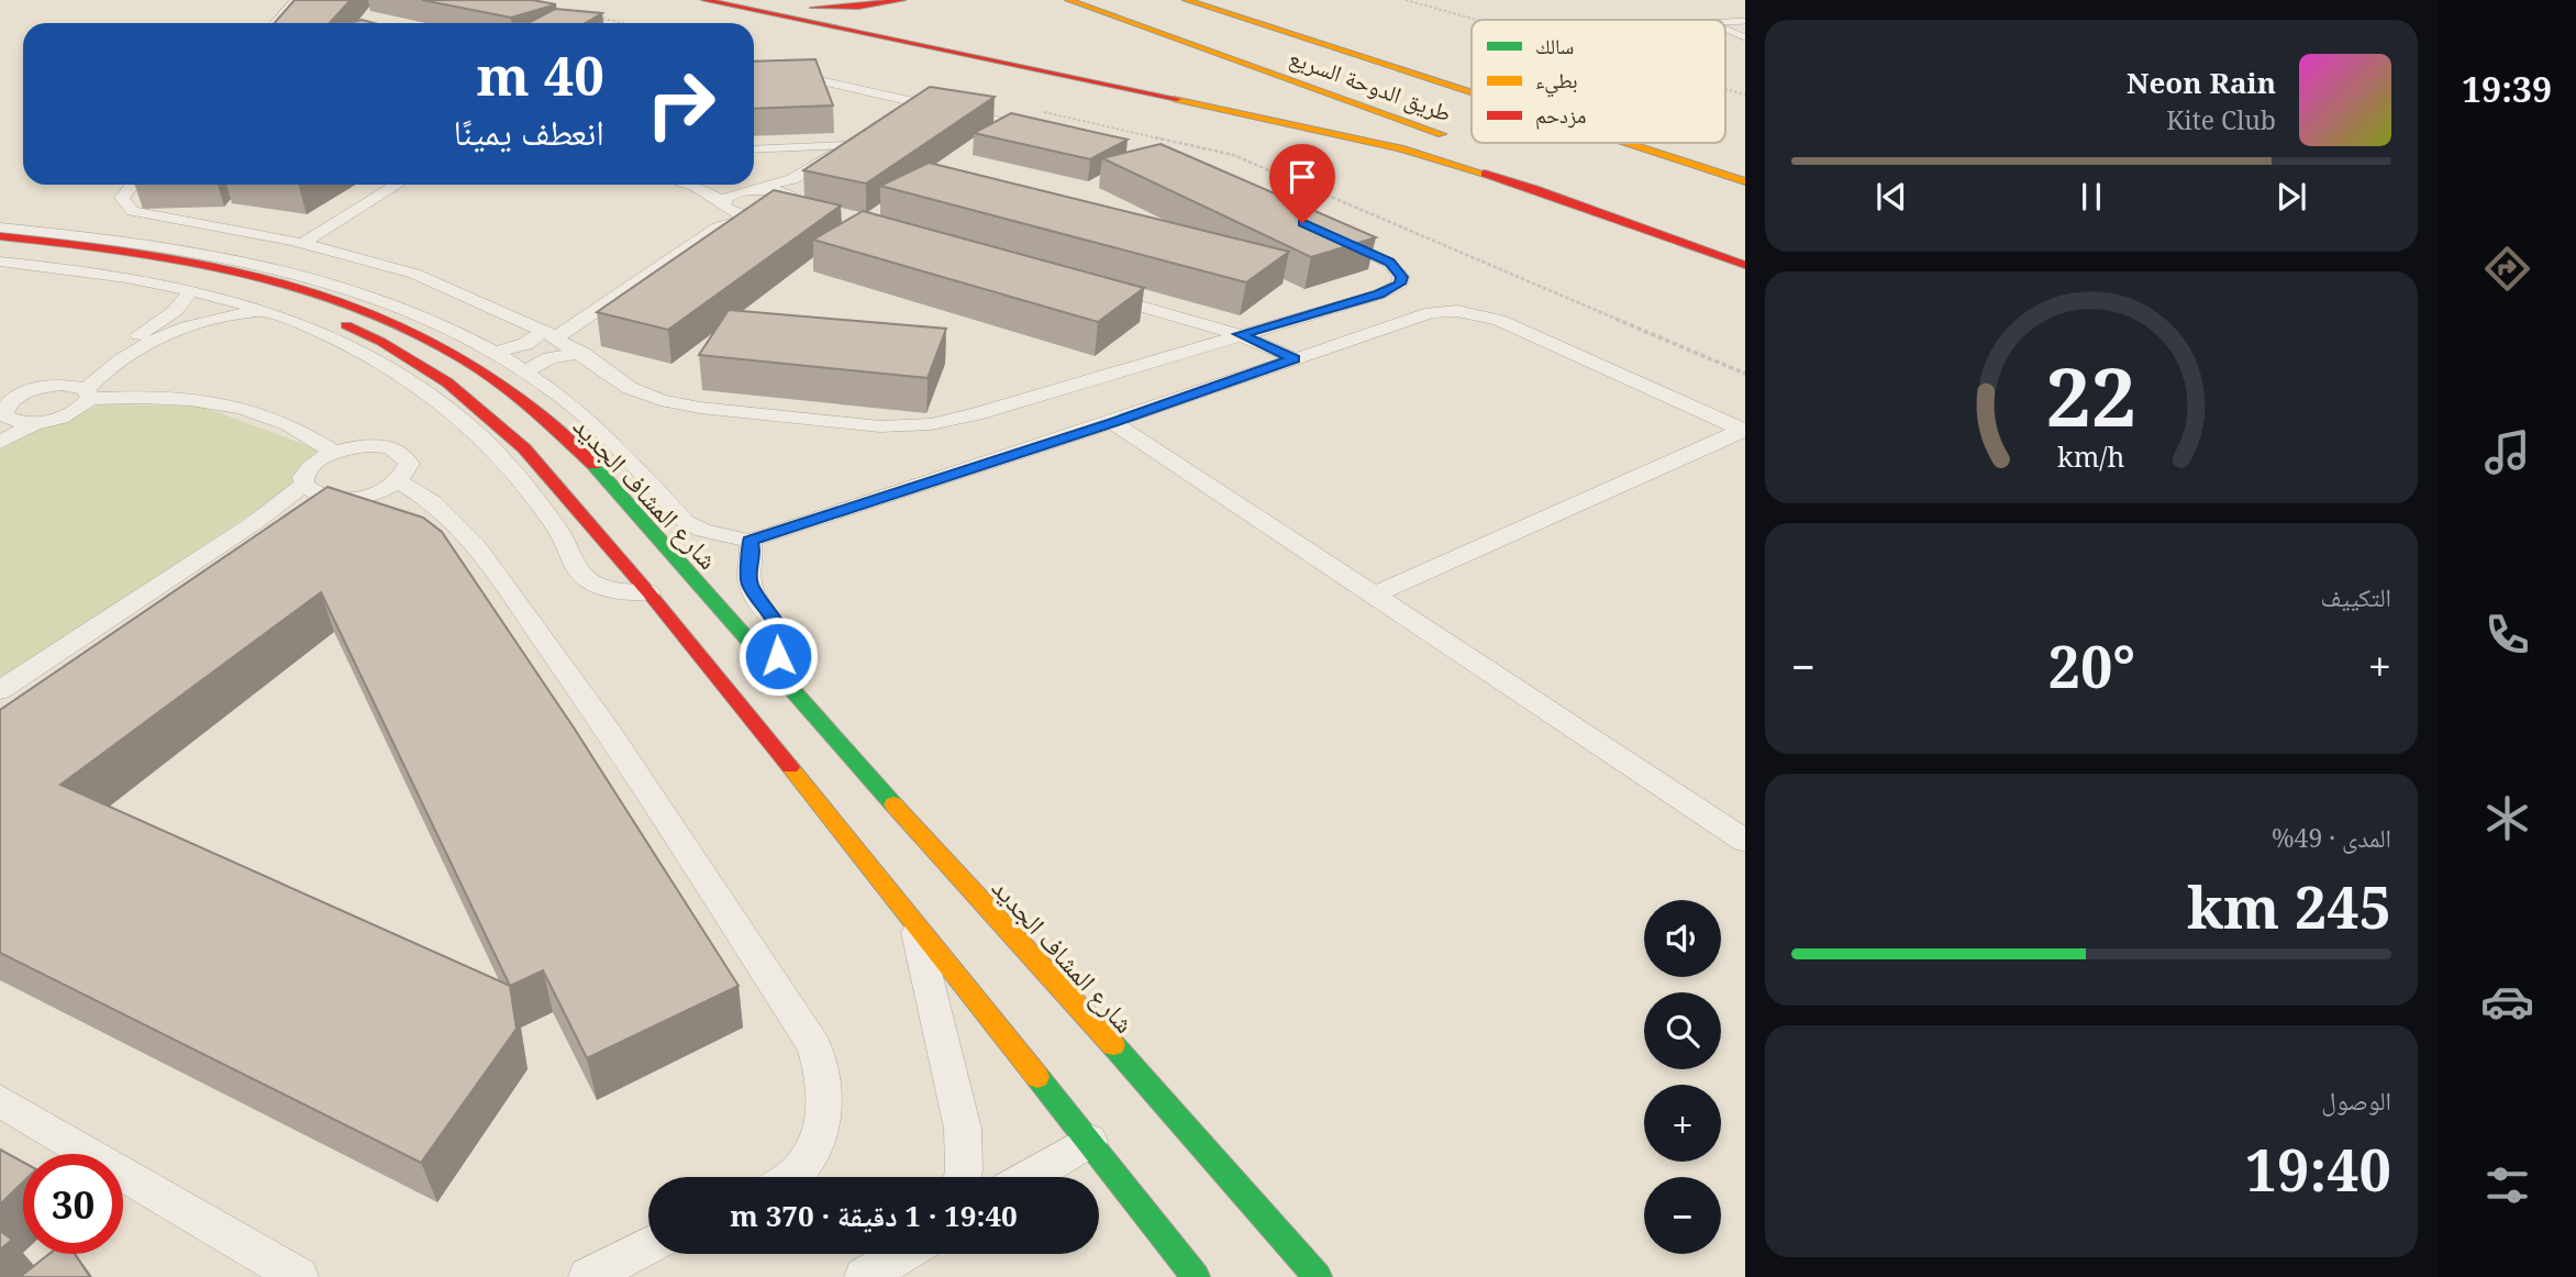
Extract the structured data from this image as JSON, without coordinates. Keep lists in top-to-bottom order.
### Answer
{
  "streets": {
    "main road": ["طريق الدوحة السريع", "شارع المشاف الجديد"]
  },
  "legend": ["سالك", "بطيء", "مزدحم"],
  "page": {
    "tabs": "19:39",
    "turn": ["40 m", "انعطف يمينًا"],
    "song": ["Neon Rain", "Kite Club"],
    "tile": [
      "التكييف",
      ["المدى · 49%", "245 km"],
      ["الوصول", "19:40"]
    ],
    "heat": ["−", "20°", "+"],
    "map_buttons": ["+", "−"],
    "limit": "30",
    "trip": "19:40 · 1 دقيقة · 370 m",
    "gauge": ["22", "km/h"]
  }
}
